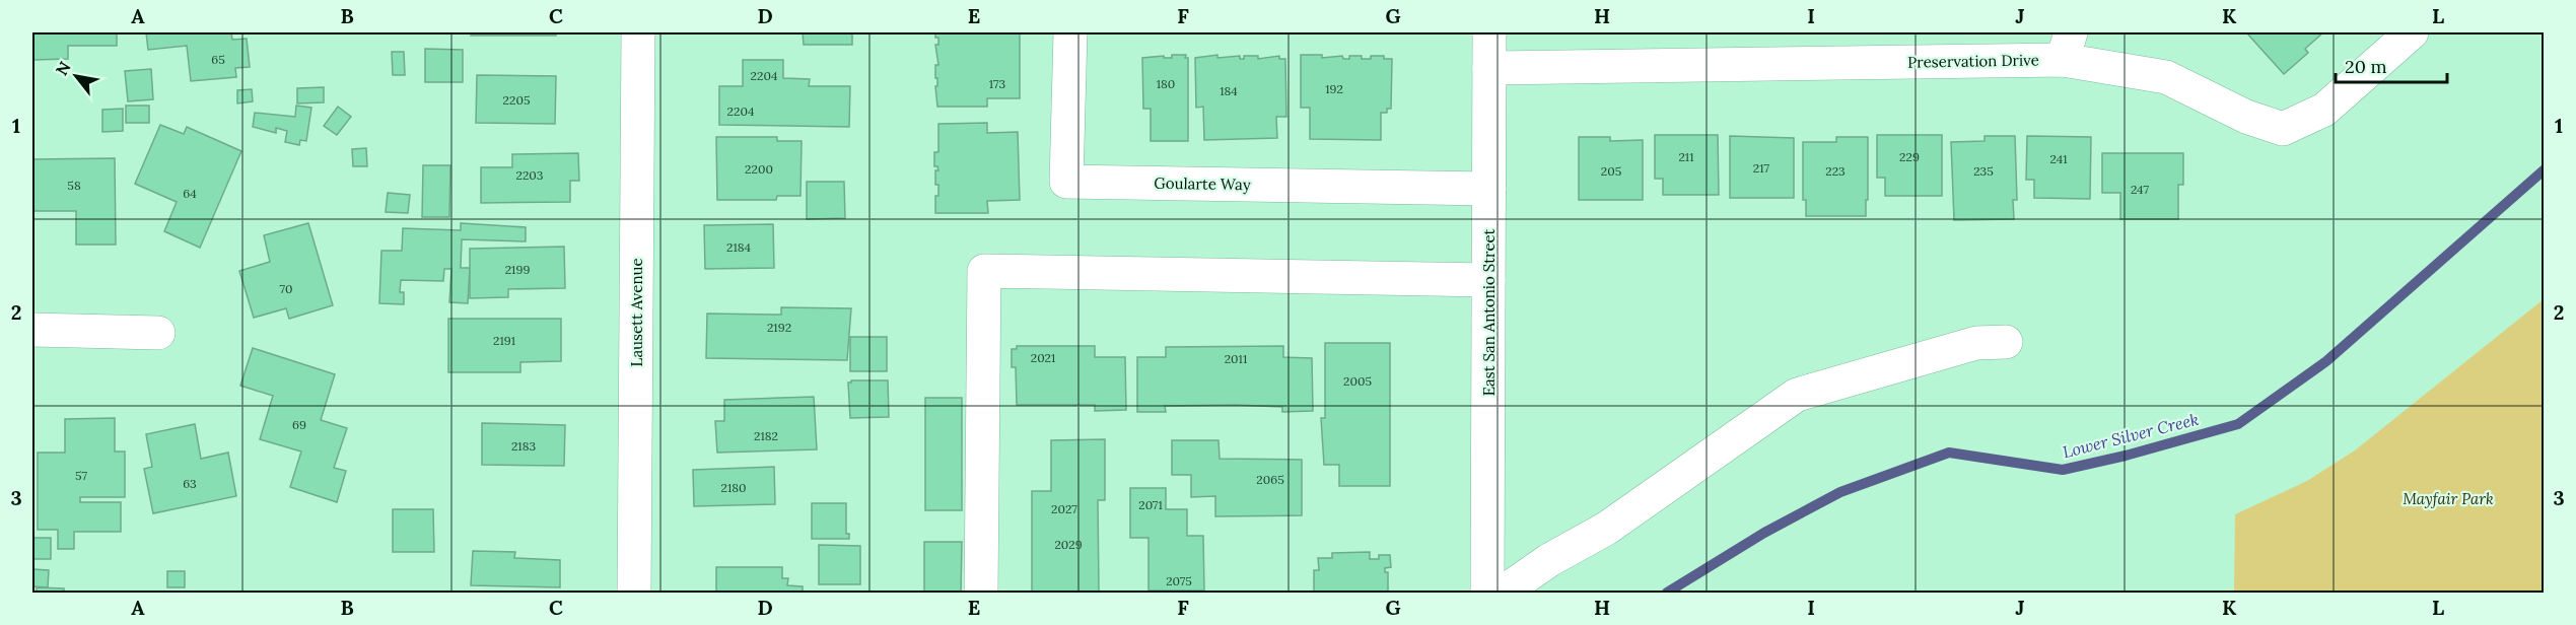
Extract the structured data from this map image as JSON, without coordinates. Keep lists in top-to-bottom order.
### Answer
{
  "streets": {
    "street": [
      "Preservation Drive",
      "Goularte Way",
      "Lausett Avenue",
      "East San Antonio Street"
    ]
  },
  "crossings": [
    ["Preservation Drive", "East San Antonio Street"],
    ["Goularte Way", "East San Antonio Street"]
  ],
  "water": ["Lower Silver Creek"],
  "parks": ["Mayfair Park"],
  "house_numbers": [
    "65",
    "2204",
    "173",
    "180",
    "192",
    "184",
    "2205",
    "2204",
    "211",
    "229",
    "241",
    "217",
    "2200",
    "205",
    "223",
    "235",
    "2203",
    "58",
    "247",
    "64",
    "2184",
    "2199",
    "70",
    "2192",
    "2191",
    "2021",
    "2011",
    "2005",
    "69",
    "2182",
    "2183",
    "57",
    "2065",
    "63",
    "2180",
    "2071",
    "2027",
    "2029",
    "2075"
  ],
  "scale_bar": "20 m",
  "north": "top left",
  "grid": {
    "columns": [
      "A",
      "B",
      "C",
      "D",
      "E",
      "F",
      "G",
      "H",
      "I",
      "J",
      "K",
      "L"
    ],
    "rows": ["1", "2", "3"]
  }
}
